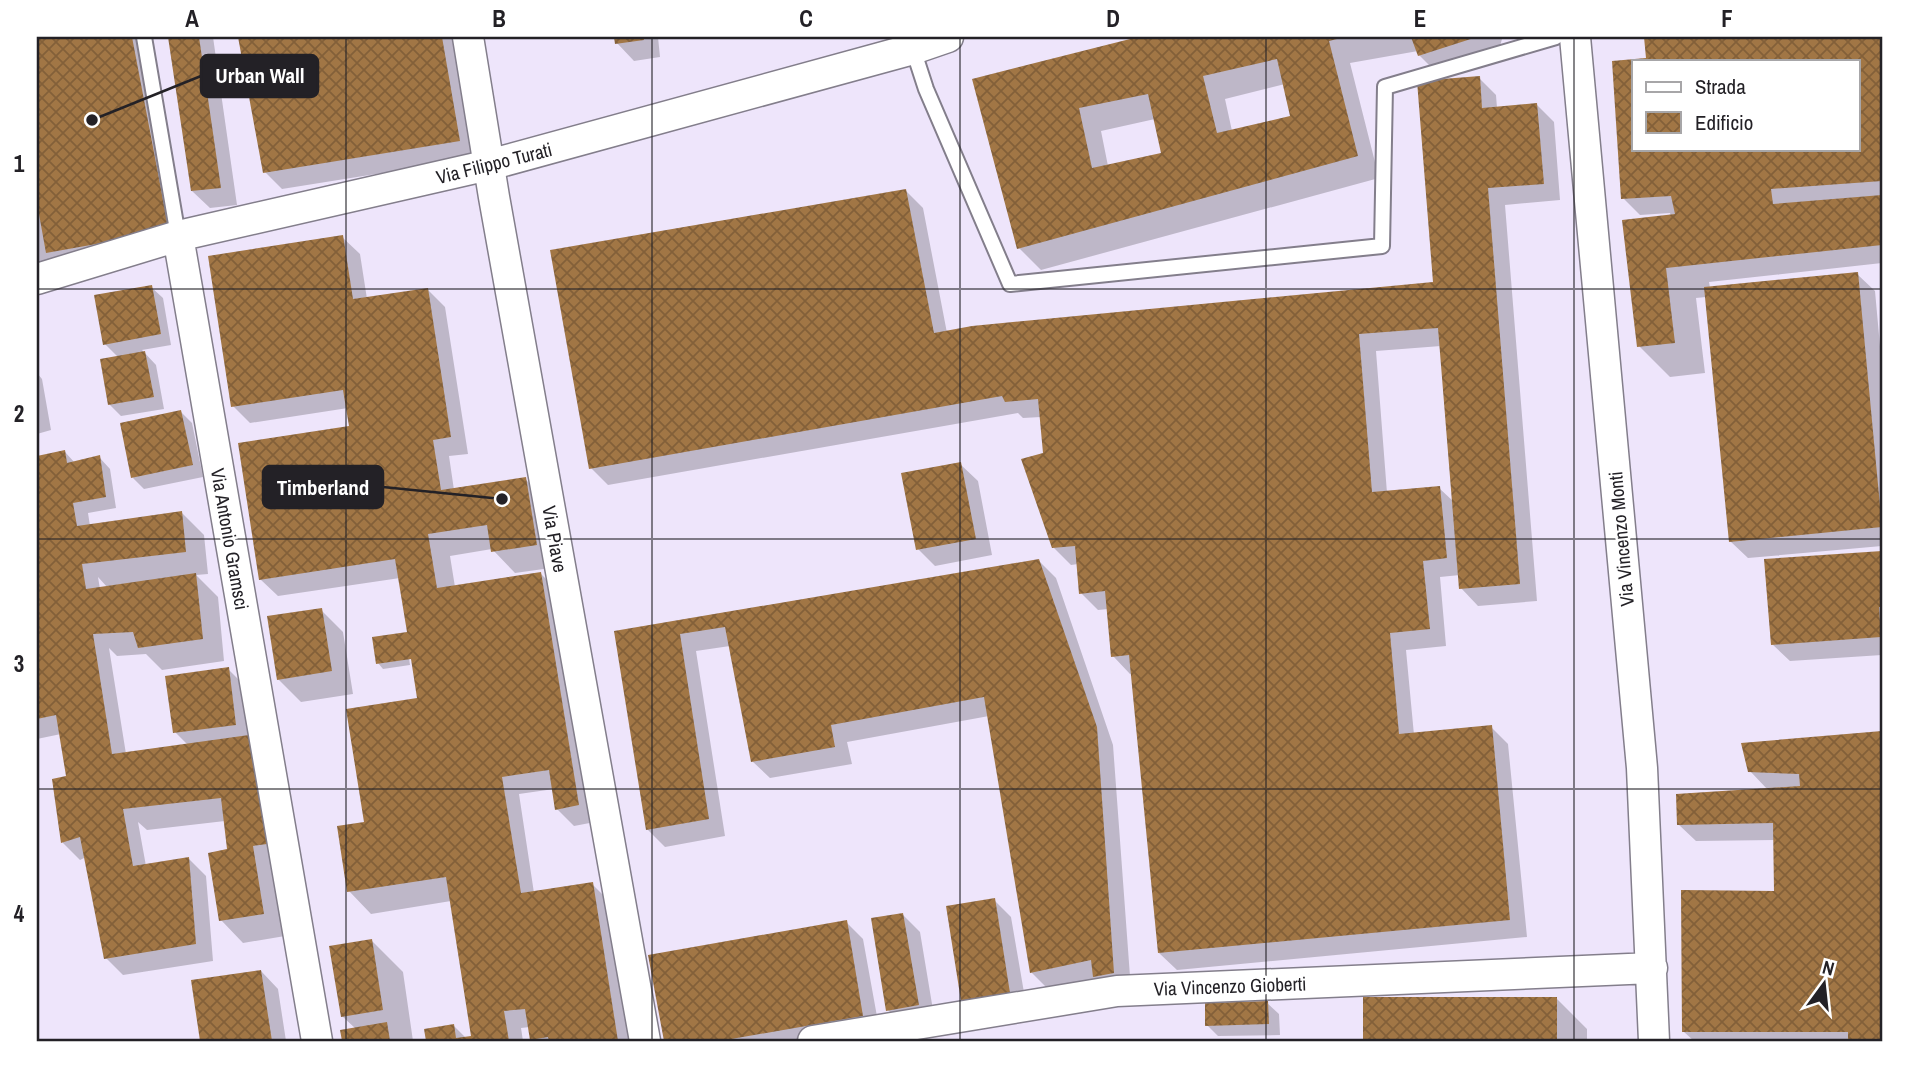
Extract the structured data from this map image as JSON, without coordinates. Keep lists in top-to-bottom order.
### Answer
{
  "streets": {
    "street": [
      "Via Filippo Turati",
      "Via Antonio Gramsci",
      "Via Piave",
      "Via Vincenzo Monti",
      "Via Vincenzo Gioberti"
    ]
  },
  "crossings": [
    ["Via Filippo Turati", "Via Antonio Gramsci"],
    ["Via Filippo Turati", "Via Piave"],
    ["Via Vincenzo Monti", "Via Vincenzo Gioberti"]
  ],
  "places": ["Urban Wall", "Timberland"],
  "legend": ["Strada", "Edificio"],
  "north": "top",
  "grid": {
    "columns": [
      "A",
      "B",
      "C",
      "D",
      "E",
      "F"
    ],
    "rows": [
      "1",
      "2",
      "3",
      "4"
    ]
  }
}
